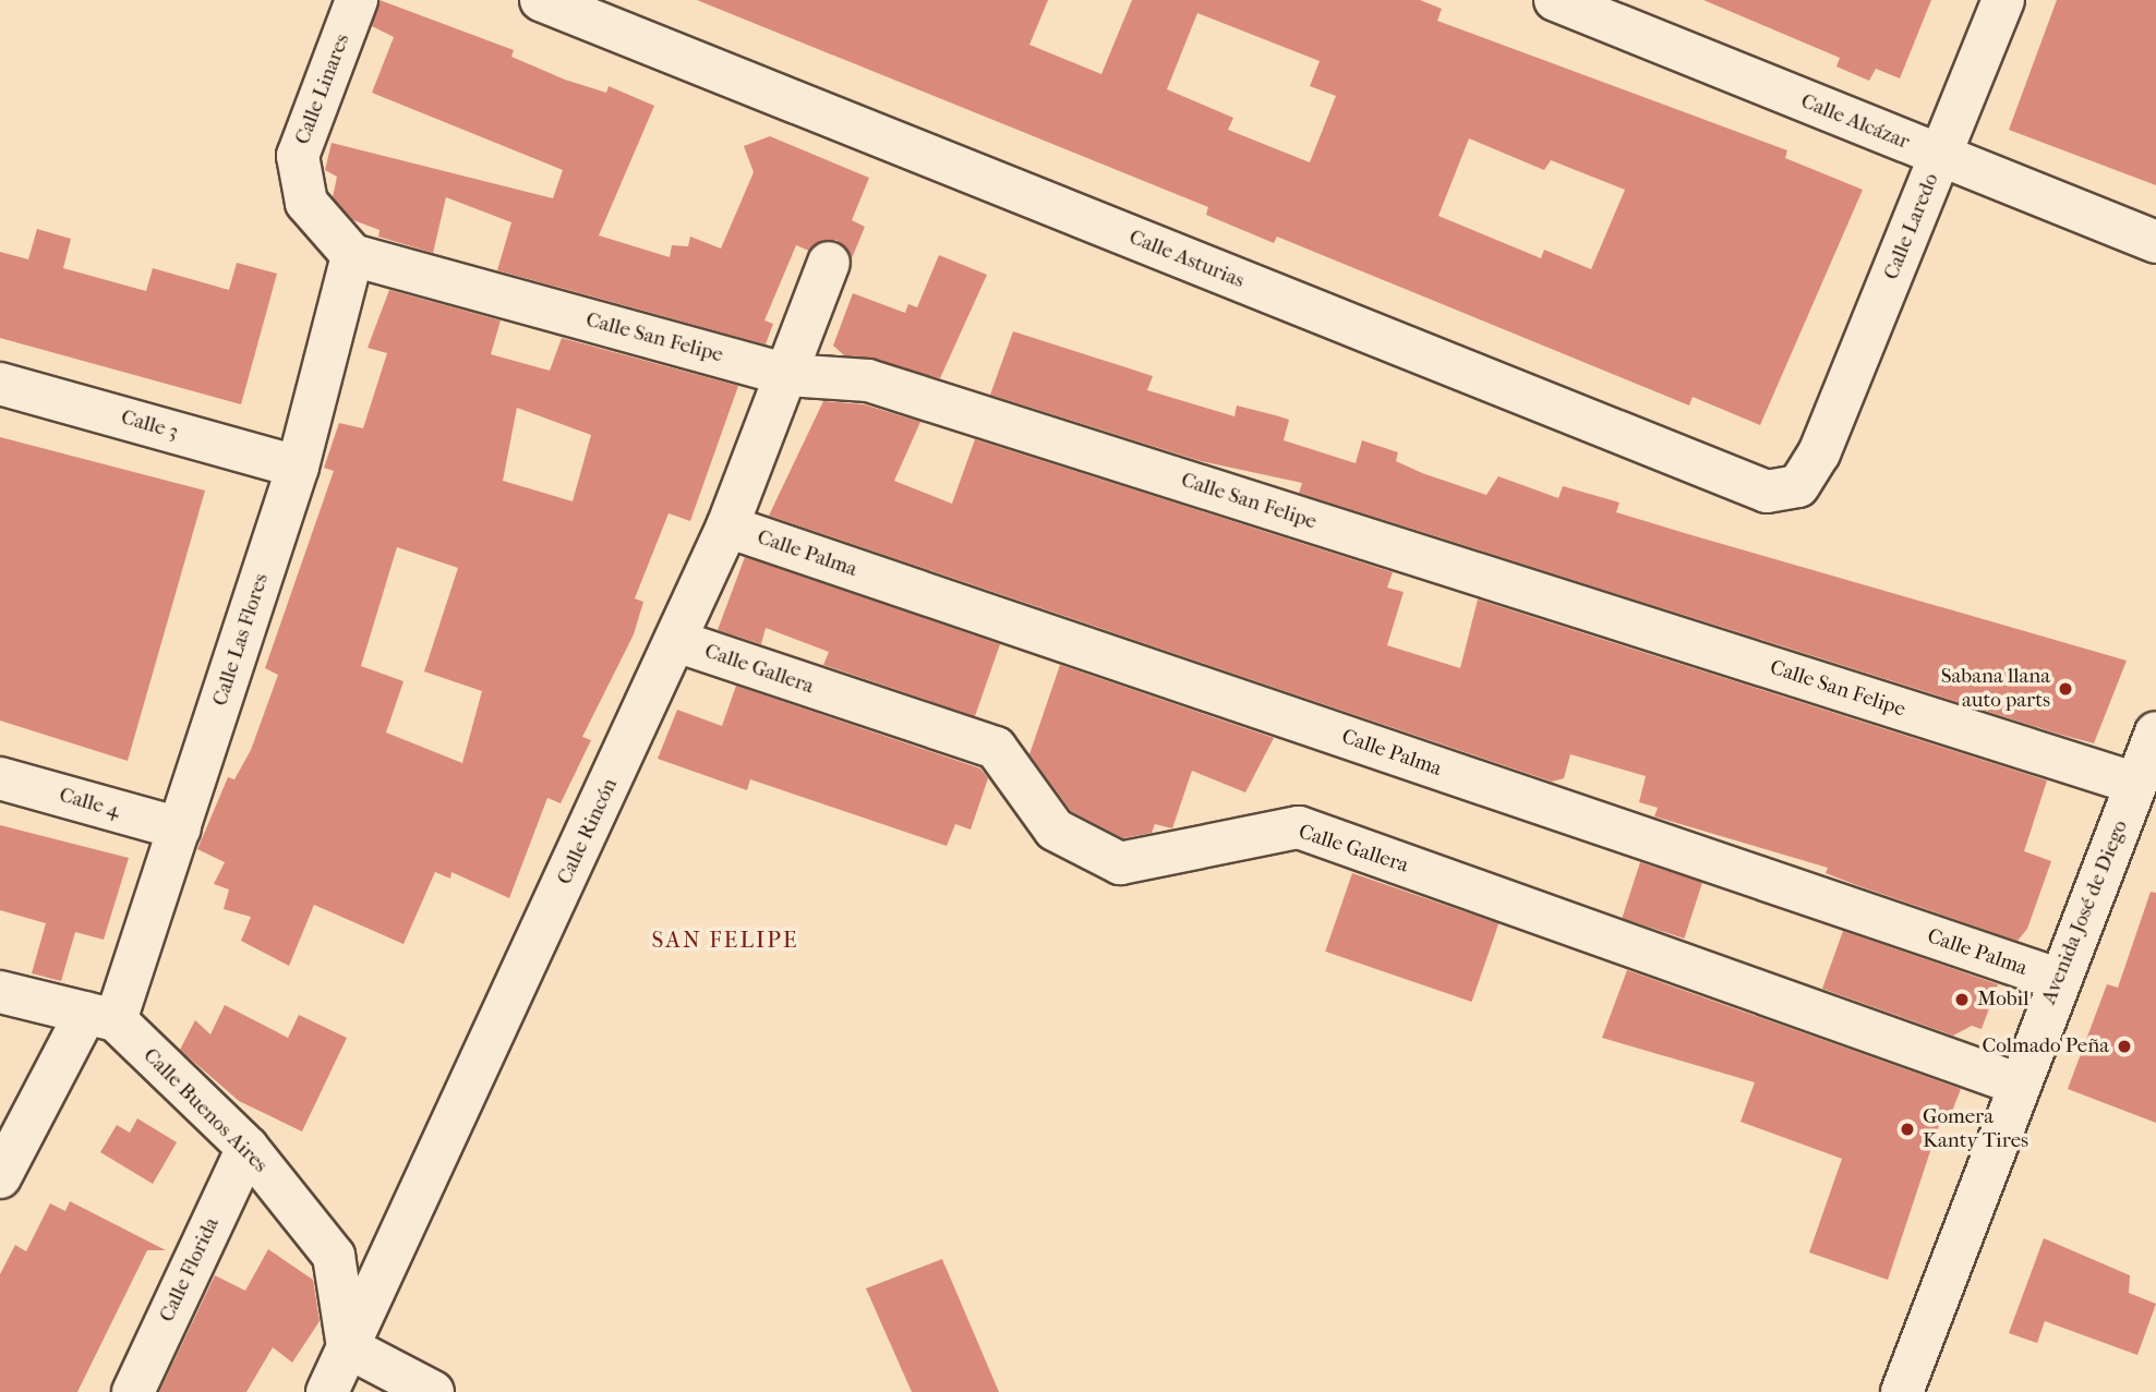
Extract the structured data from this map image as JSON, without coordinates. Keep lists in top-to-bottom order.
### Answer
{
  "streets": {
    "street": [
      "Calle Linares",
      "Calle Alcázar",
      "Calle Laredo",
      "Calle Asturias",
      "Calle San Felipe",
      "Calle 3",
      "Calle Palma",
      "Calle Las Flores",
      "Calle Gallera",
      "Calle 4",
      "Calle Rincón",
      "Avenida José de Diego",
      "Calle Buenos Aires",
      "Calle Florida"
    ]
  },
  "crossings": [
    ["Calle Linares", "Calle San Felipe"],
    ["Calle Linares", "Calle Las Flores"],
    ["Calle Alcázar", "Calle Laredo"],
    ["Calle Laredo", "Calle Asturias"],
    ["Calle San Felipe", "Calle Las Flores"],
    ["Calle San Felipe", "Calle Rincón"],
    ["Calle San Felipe", "Avenida José de Diego"],
    ["Calle 3", "Calle Las Flores"],
    ["Calle Palma", "Calle Rincón"],
    ["Calle Palma", "Avenida José de Diego"],
    ["Calle Las Flores", "Calle 4"],
    ["Calle Las Flores", "Calle Buenos Aires"],
    ["Calle Gallera", "Calle Rincón"],
    ["Calle Gallera", "Avenida José de Diego"],
    ["Calle Rincón", "Calle Buenos Aires"],
    ["Calle Buenos Aires", "Calle Florida"]
  ],
  "districts": ["SAN FELIPE"],
  "places": [
    "Sabana llana auto parts",
    "Mobil",
    "Colmado Peña",
    "Gomera Kanty Tires"
  ]
}
